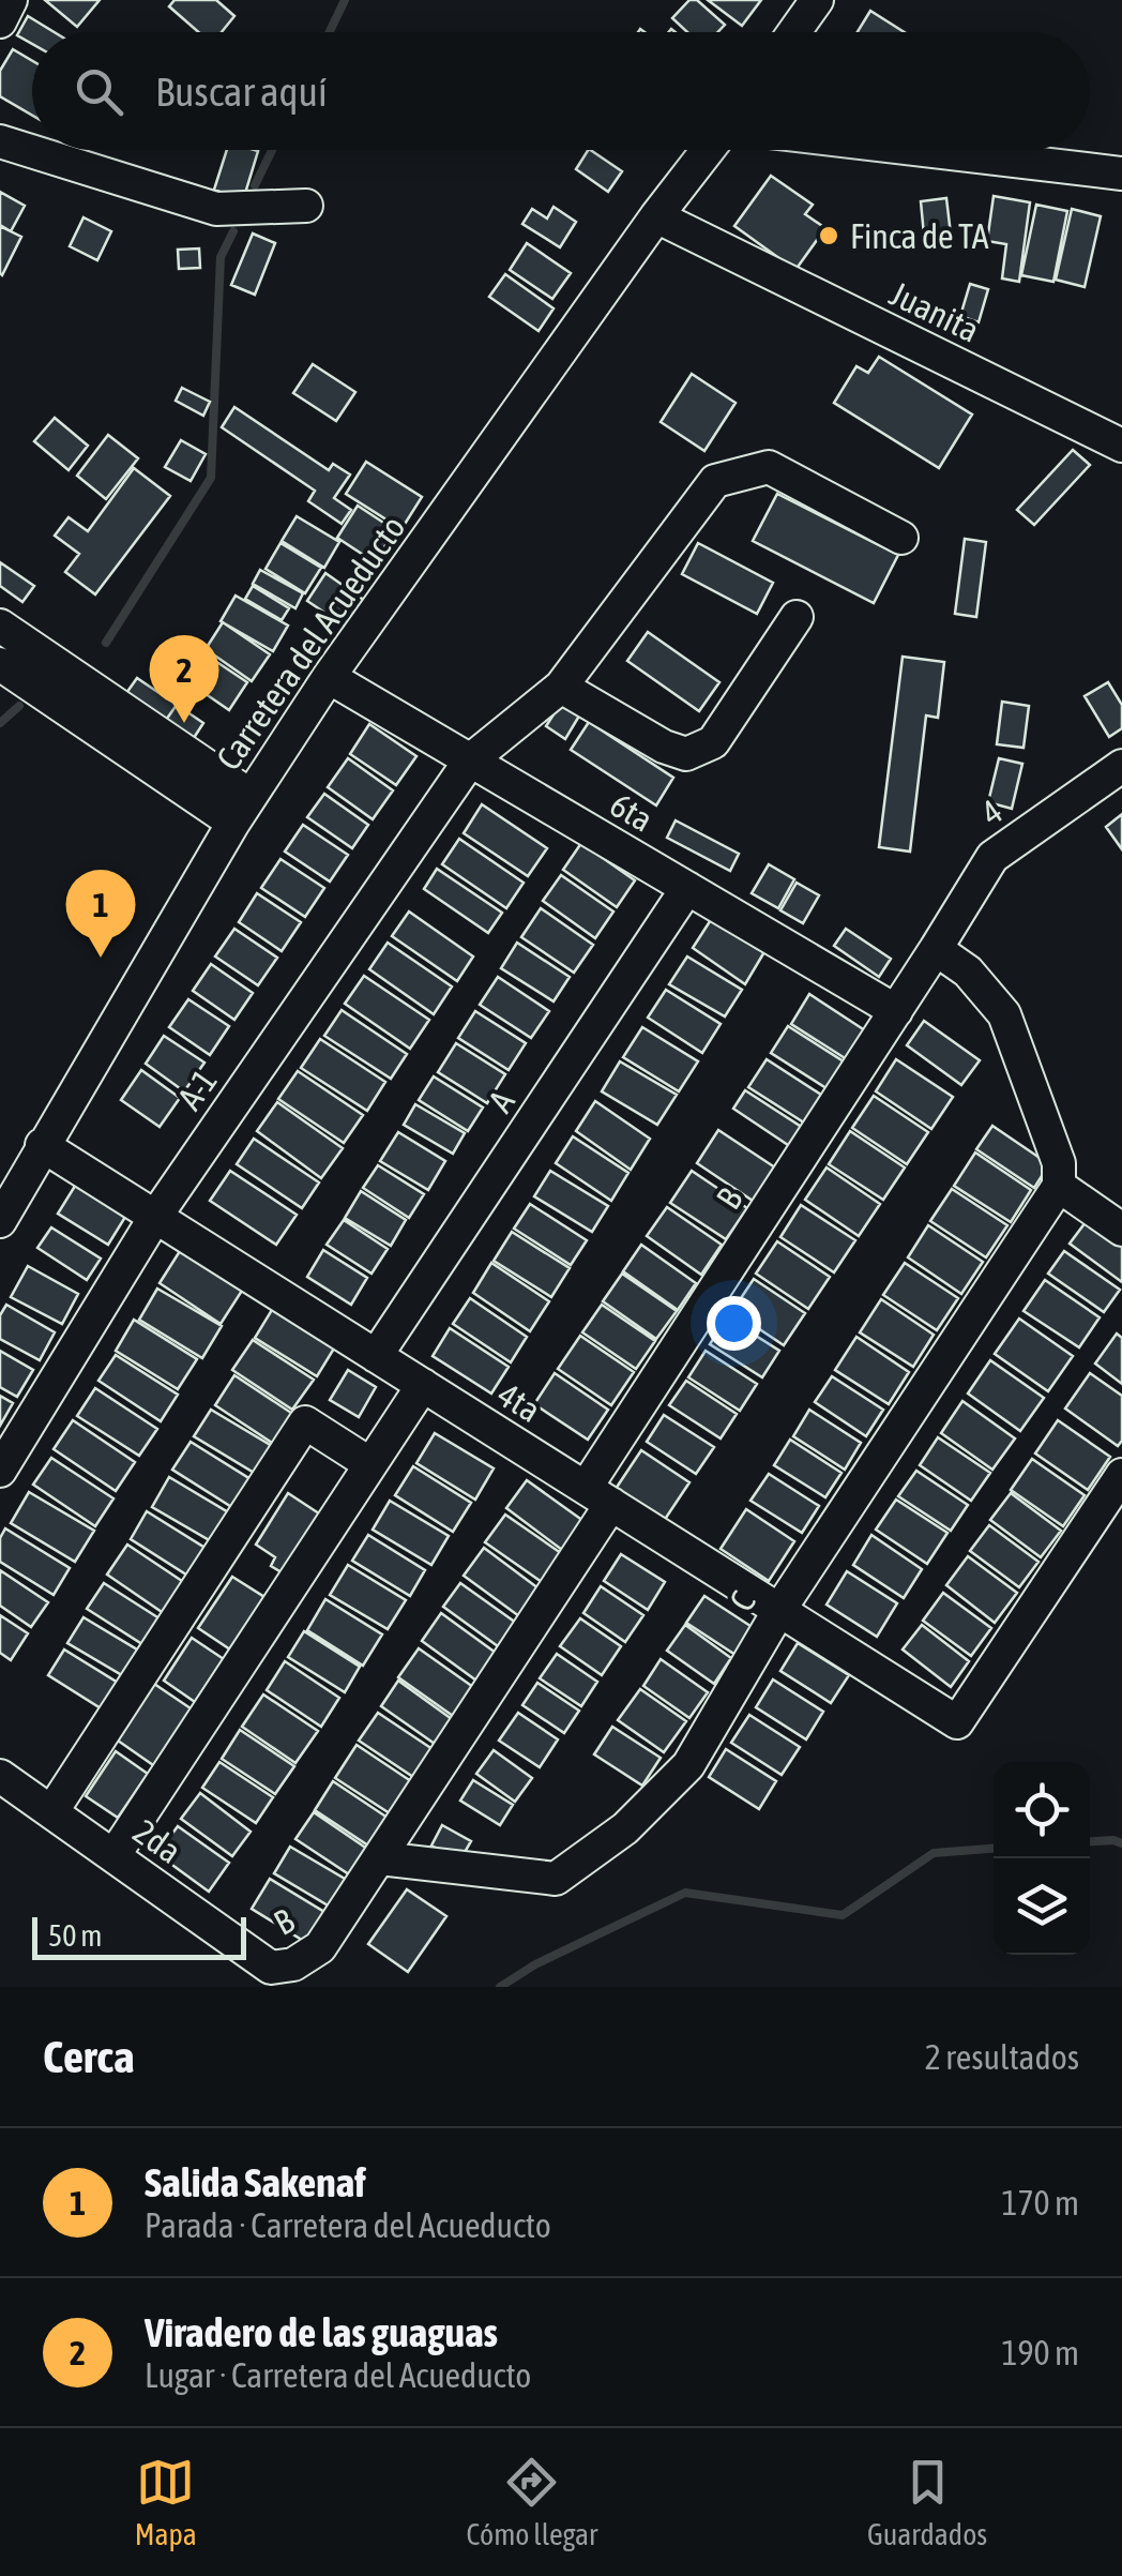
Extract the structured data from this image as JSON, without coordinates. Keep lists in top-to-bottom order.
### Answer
{
  "streets": {
    "street": [
      "Juanita",
      "Carretera del Acueducto",
      "6ta",
      "4",
      "A-1",
      "A",
      "B",
      "4ta",
      "C",
      "2da"
    ]
  },
  "crossings": [
    ["Juanita", "Carretera del Acueducto"],
    ["Carretera del Acueducto", "6ta"],
    ["Carretera del Acueducto", "4ta"],
    ["6ta", "A-1"],
    ["6ta", "A"],
    ["6ta", "B"],
    ["4", "B"],
    ["A-1", "4ta"],
    ["A", "4ta"],
    ["B", "4ta"],
    ["B", "C"],
    ["B", "2da"],
    ["4ta", "C"]
  ],
  "places": ["Finca de TA"],
  "scale_bar": "50 m",
  "page": {
    "search": "Buscar aquí",
    "pins": ["2", "1"],
    "scale": "50 m",
    "heading": ["Cerca", "2 resultados"],
    "list": [
      {
        "mark": "1",
        "name": "Salida Sakenaf",
        "note": "Parada · Carretera del Acueducto",
        "value": "170 m"
      },
      {
        "mark": "2",
        "name": "Viradero de las guaguas",
        "note": "Lugar · Carretera del Acueducto",
        "value": "190 m"
      }
    ],
    "nav": ["Mapa", "Cómo llegar", "Guardados"]
  }
}
